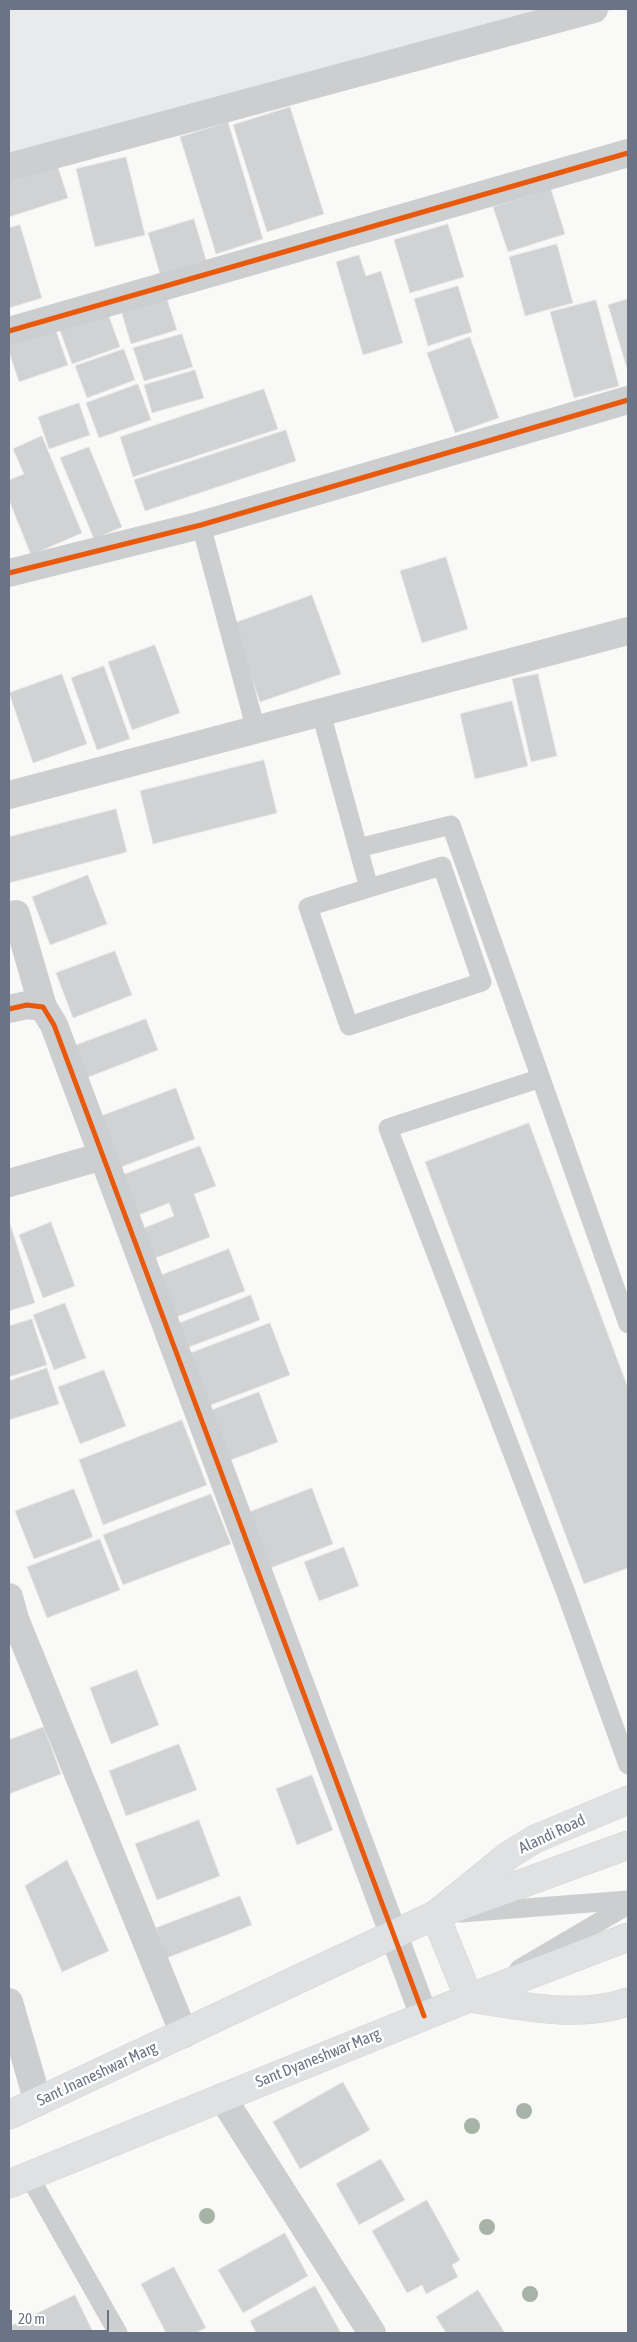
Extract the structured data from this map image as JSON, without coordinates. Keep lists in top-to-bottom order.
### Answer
{
  "streets": {
    "main road": ["Alandi Road", "Sant Dyaneshwar Marg", "Sant Jnaneshwar Marg"]
  },
  "scale_bar": "20 m"
}
